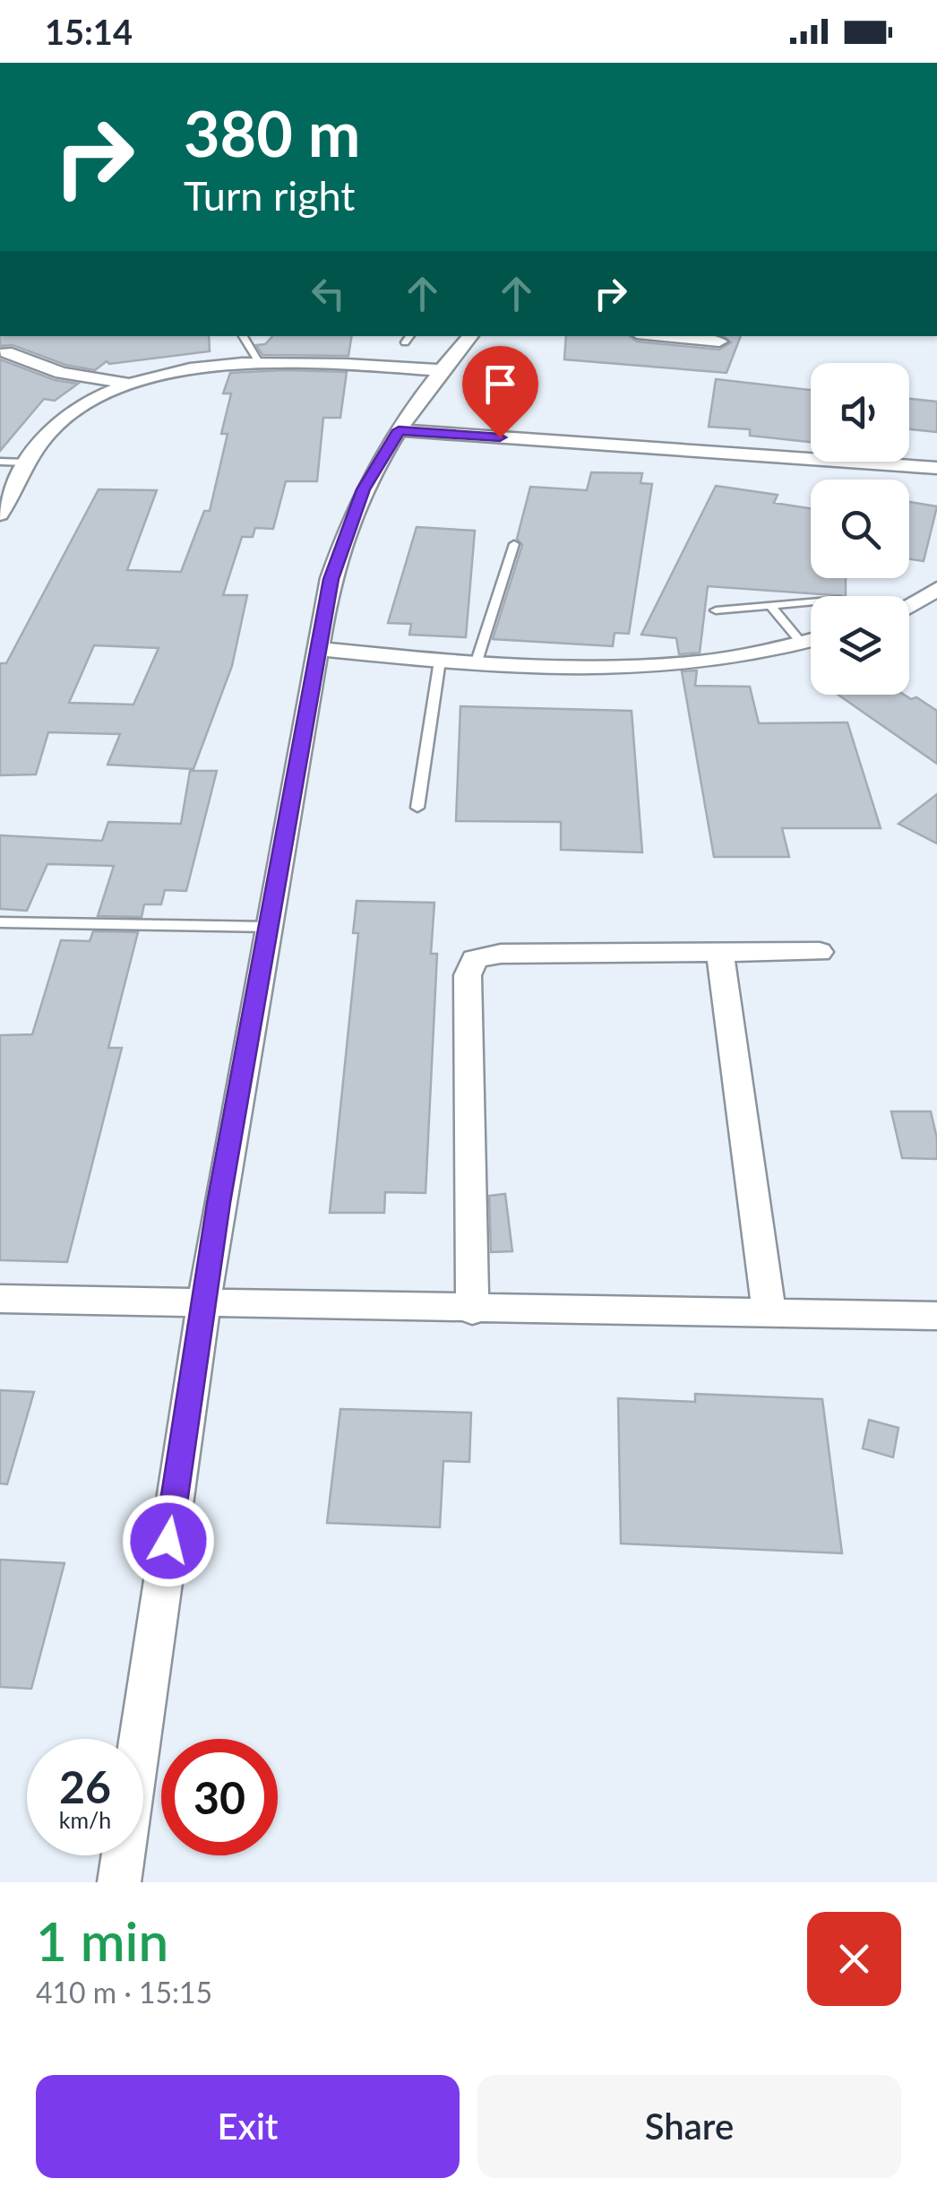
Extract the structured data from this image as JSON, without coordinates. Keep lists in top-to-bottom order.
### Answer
{
  "page": {
    "status": "15:14",
    "turn": ["380 m", "Turn right"],
    "speed": "26 km/h",
    "limit": "30",
    "heading": ["1 min", "410 m · 15:15"],
    "buttons": ["Exit", "Share"]
  }
}
